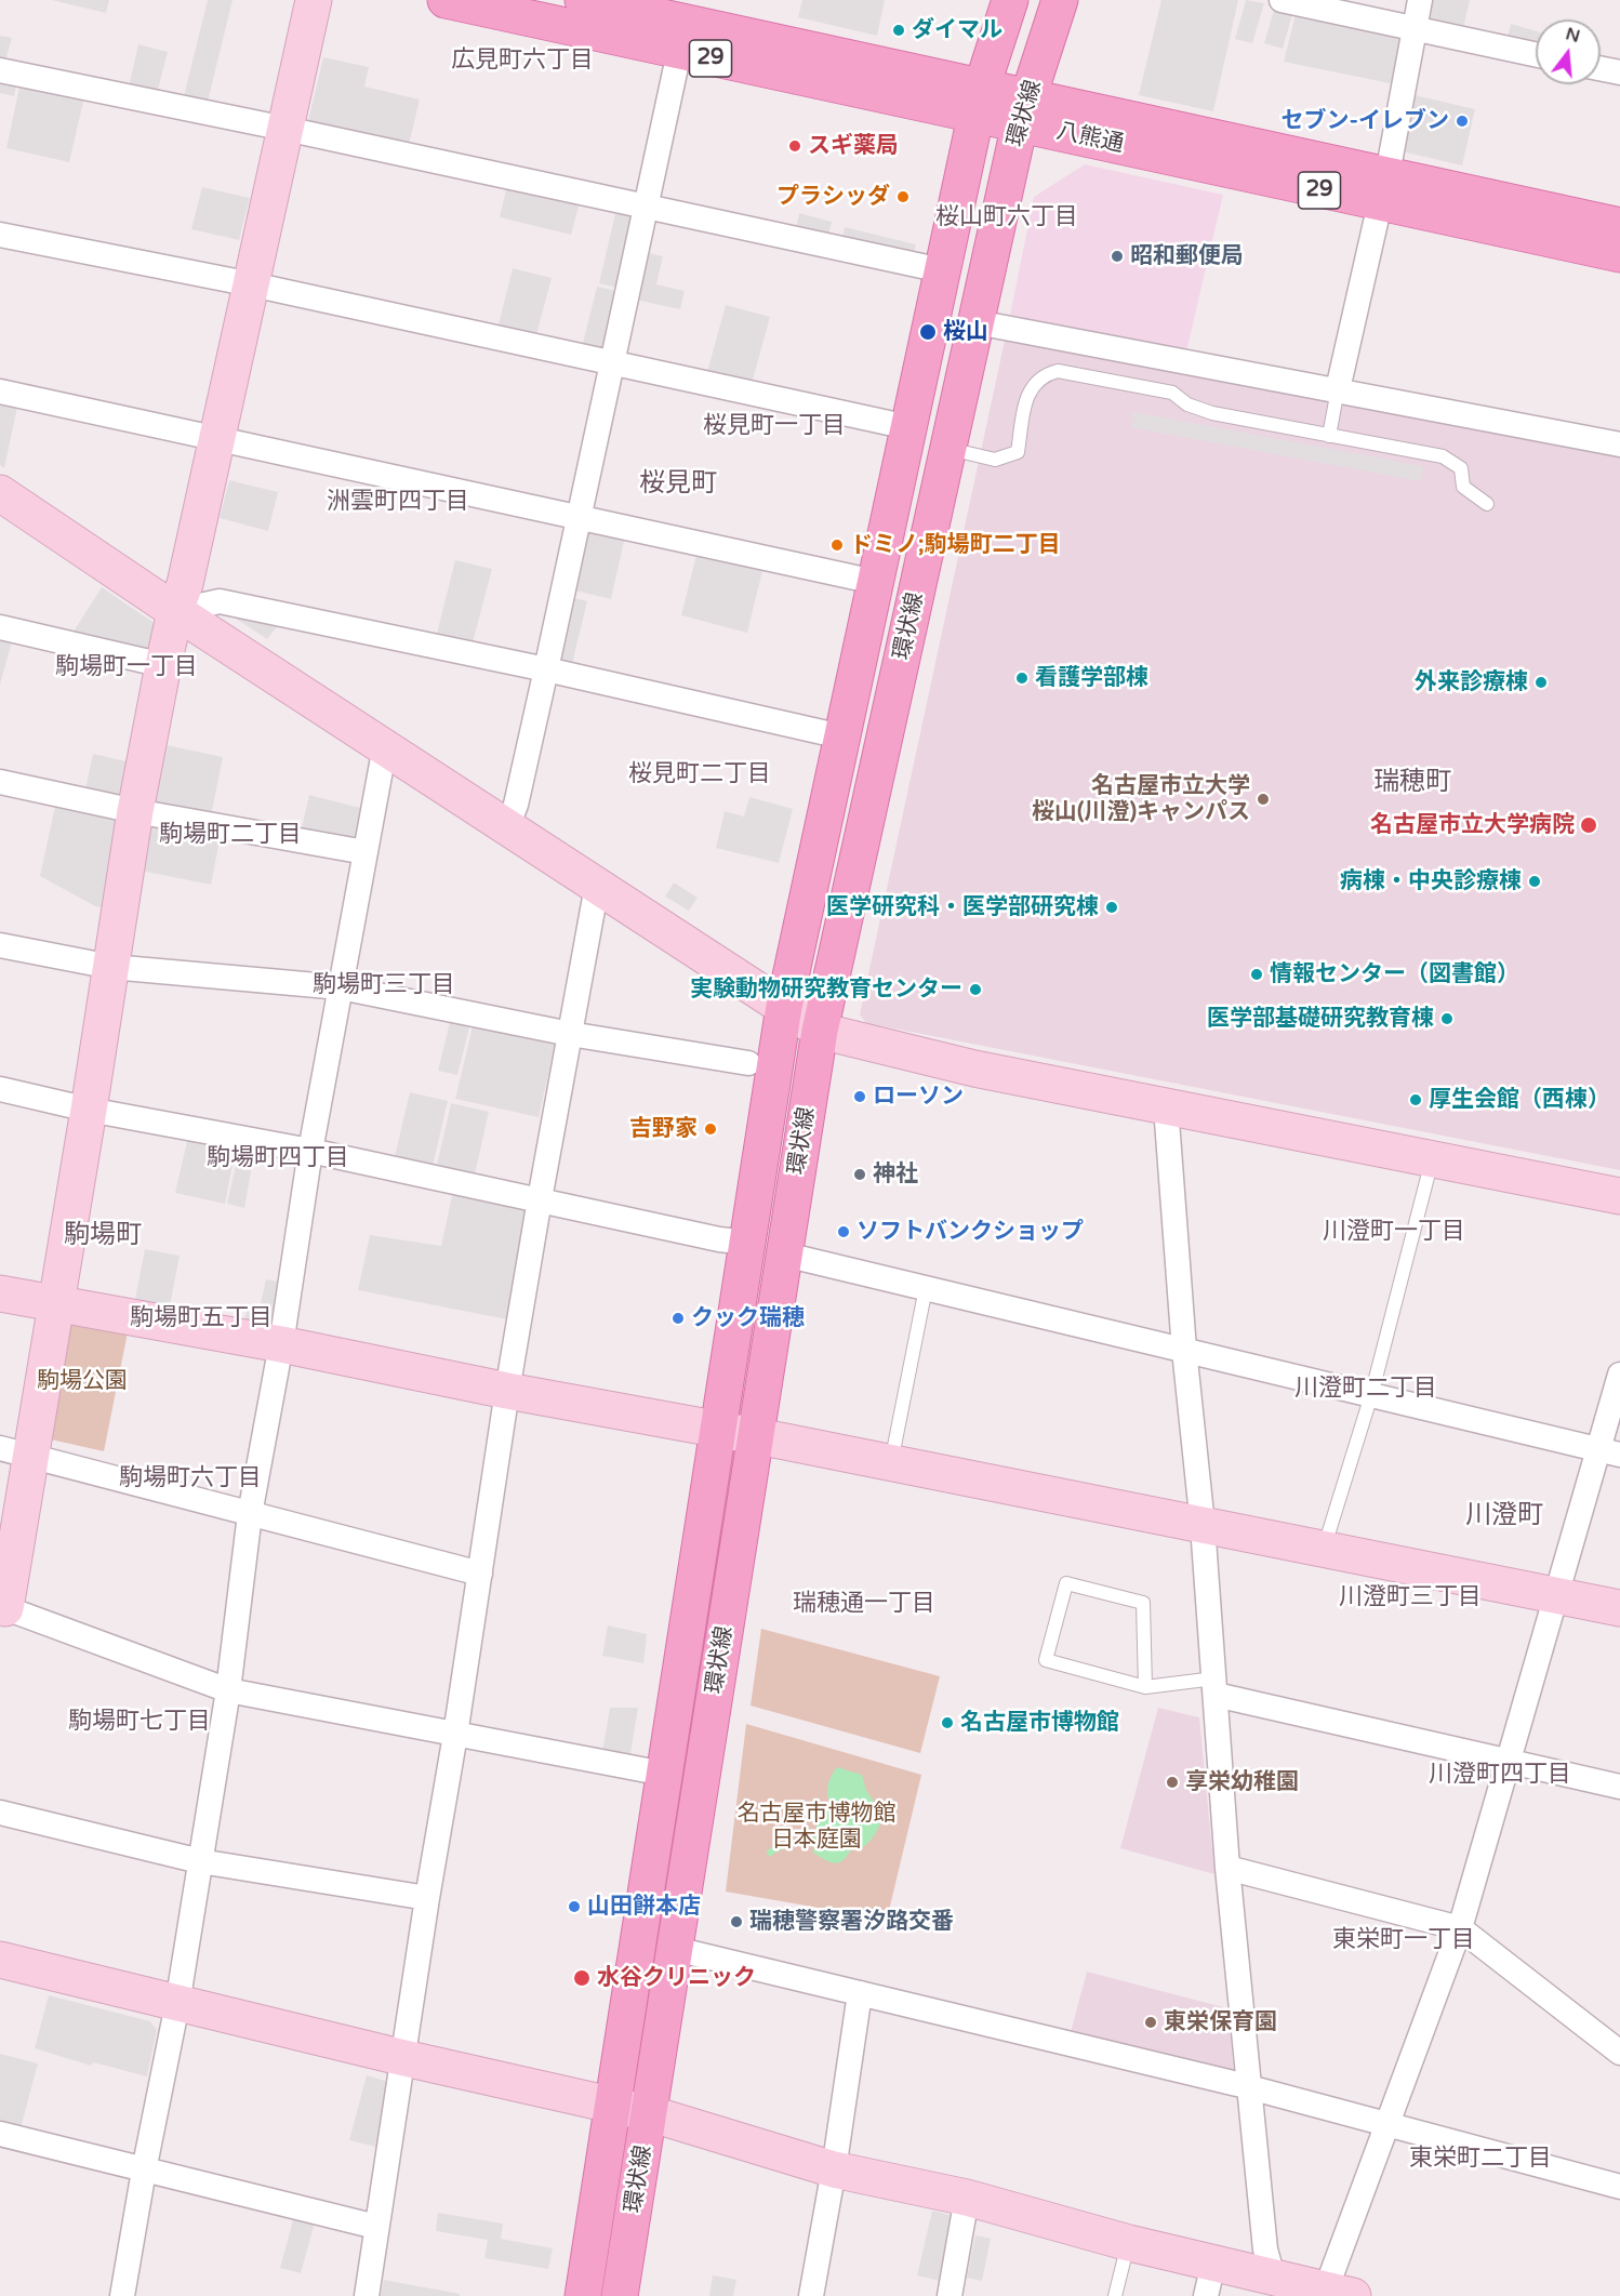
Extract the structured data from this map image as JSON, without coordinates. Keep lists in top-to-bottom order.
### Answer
{
  "streets": {
    "main road": ["29", "環状線", "八熊通"]
  },
  "crossings": [
    ["環状線", "八熊通"]
  ],
  "districts": [
    "広見町六丁目",
    "桜山町六丁目",
    "桜見町一丁目",
    "桜見町",
    "洲雲町四丁目",
    "駒場町一丁目",
    "桜見町二丁目",
    "瑞穂町",
    "駒場町二丁目",
    "駒場町三丁目",
    "駒場町四丁目",
    "川澄町一丁目",
    "駒場町",
    "駒場町五丁目",
    "川澄町二丁目",
    "駒場町六丁目",
    "川澄町",
    "川澄町三丁目",
    "瑞穂通一丁目",
    "駒場町七丁目",
    "川澄町四丁目",
    "東栄町一丁目",
    "東栄町二丁目"
  ],
  "parks": ["駒場公園", "名古屋市博物館 日本庭園"],
  "places": [
    "ダイマル",
    "セブン-イレブン",
    "スギ薬局",
    "プラシッダ",
    "昭和郵便局",
    "桜山",
    "ドミノ;駒場町二丁目",
    "看護学部棟",
    "外来診療棟",
    "名古屋市立大学 桜山(川澄)キャンパス",
    "名古屋市立大学病院",
    "病棟・中央診療棟",
    "医学研究科・医学部研究棟",
    "情報センター（図書館）",
    "実験動物研究教育センター",
    "医学部基礎研究教育棟",
    "ローソン",
    "厚生会館（西棟）",
    "吉野家",
    "神社",
    "ソフトバンクショップ",
    "クック瑞穂",
    "名古屋市博物館",
    "享栄幼稚園",
    "山田餅本店",
    "瑞穂警察署汐路交番",
    "水谷クリニック",
    "東栄保育園"
  ],
  "north": "top"
}
